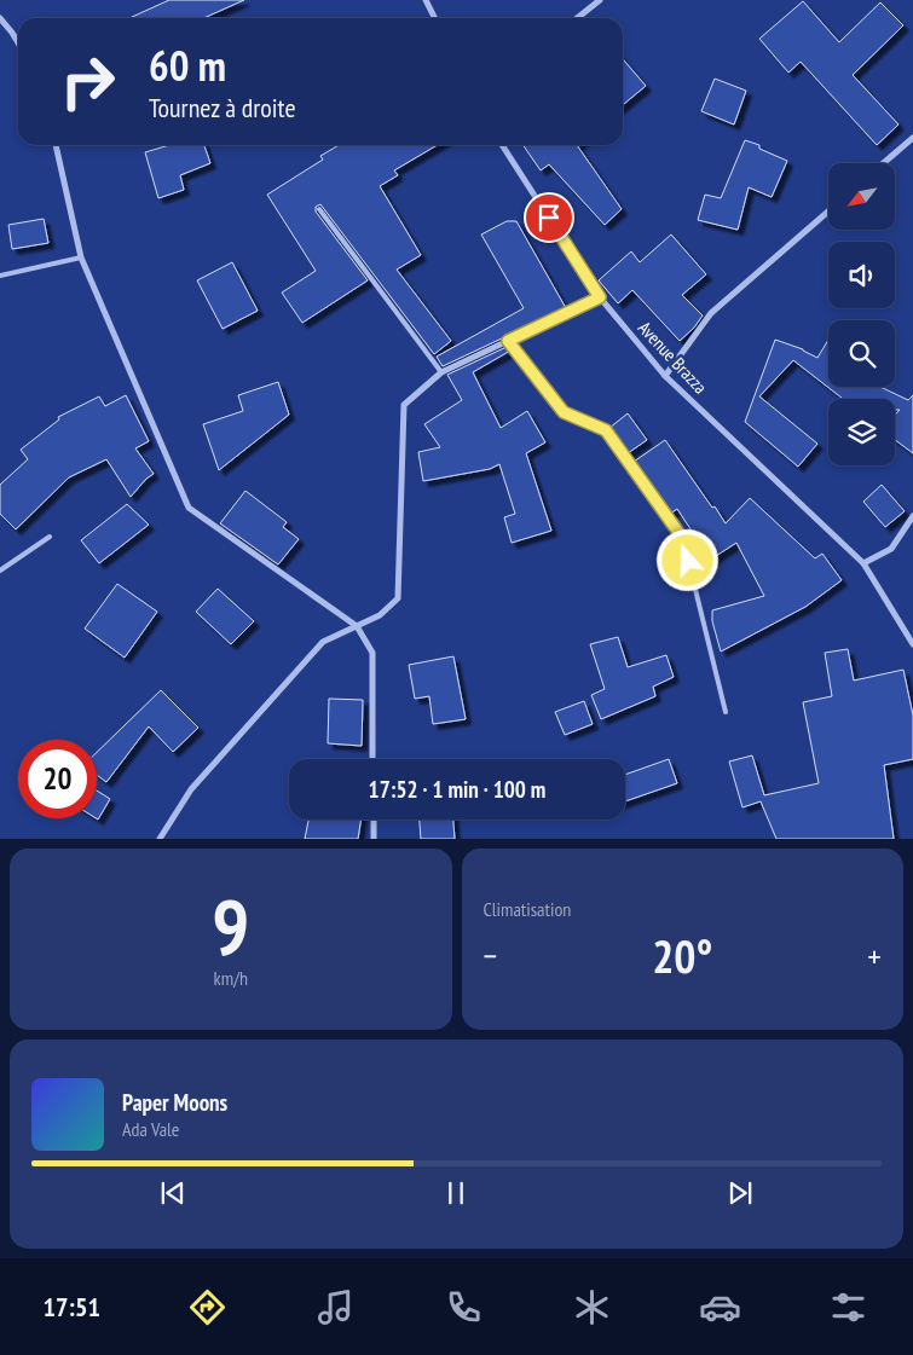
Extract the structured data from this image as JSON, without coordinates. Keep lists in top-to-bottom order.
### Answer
{
  "streets": {
    "street": ["Avenue Brazza"]
  },
  "north": "bottom left",
  "page": {
    "turn": ["60 m", "Tournez à droite"],
    "limit": "20",
    "trip": "17:52 · 1 min · 100 m",
    "tile": [
      ["9", "km/h"],
      "Climatisation"
    ],
    "heat": ["−", "20°", "+"],
    "song": ["Paper Moons", "Ada Vale"],
    "tabs": "17:51"
  }
}
